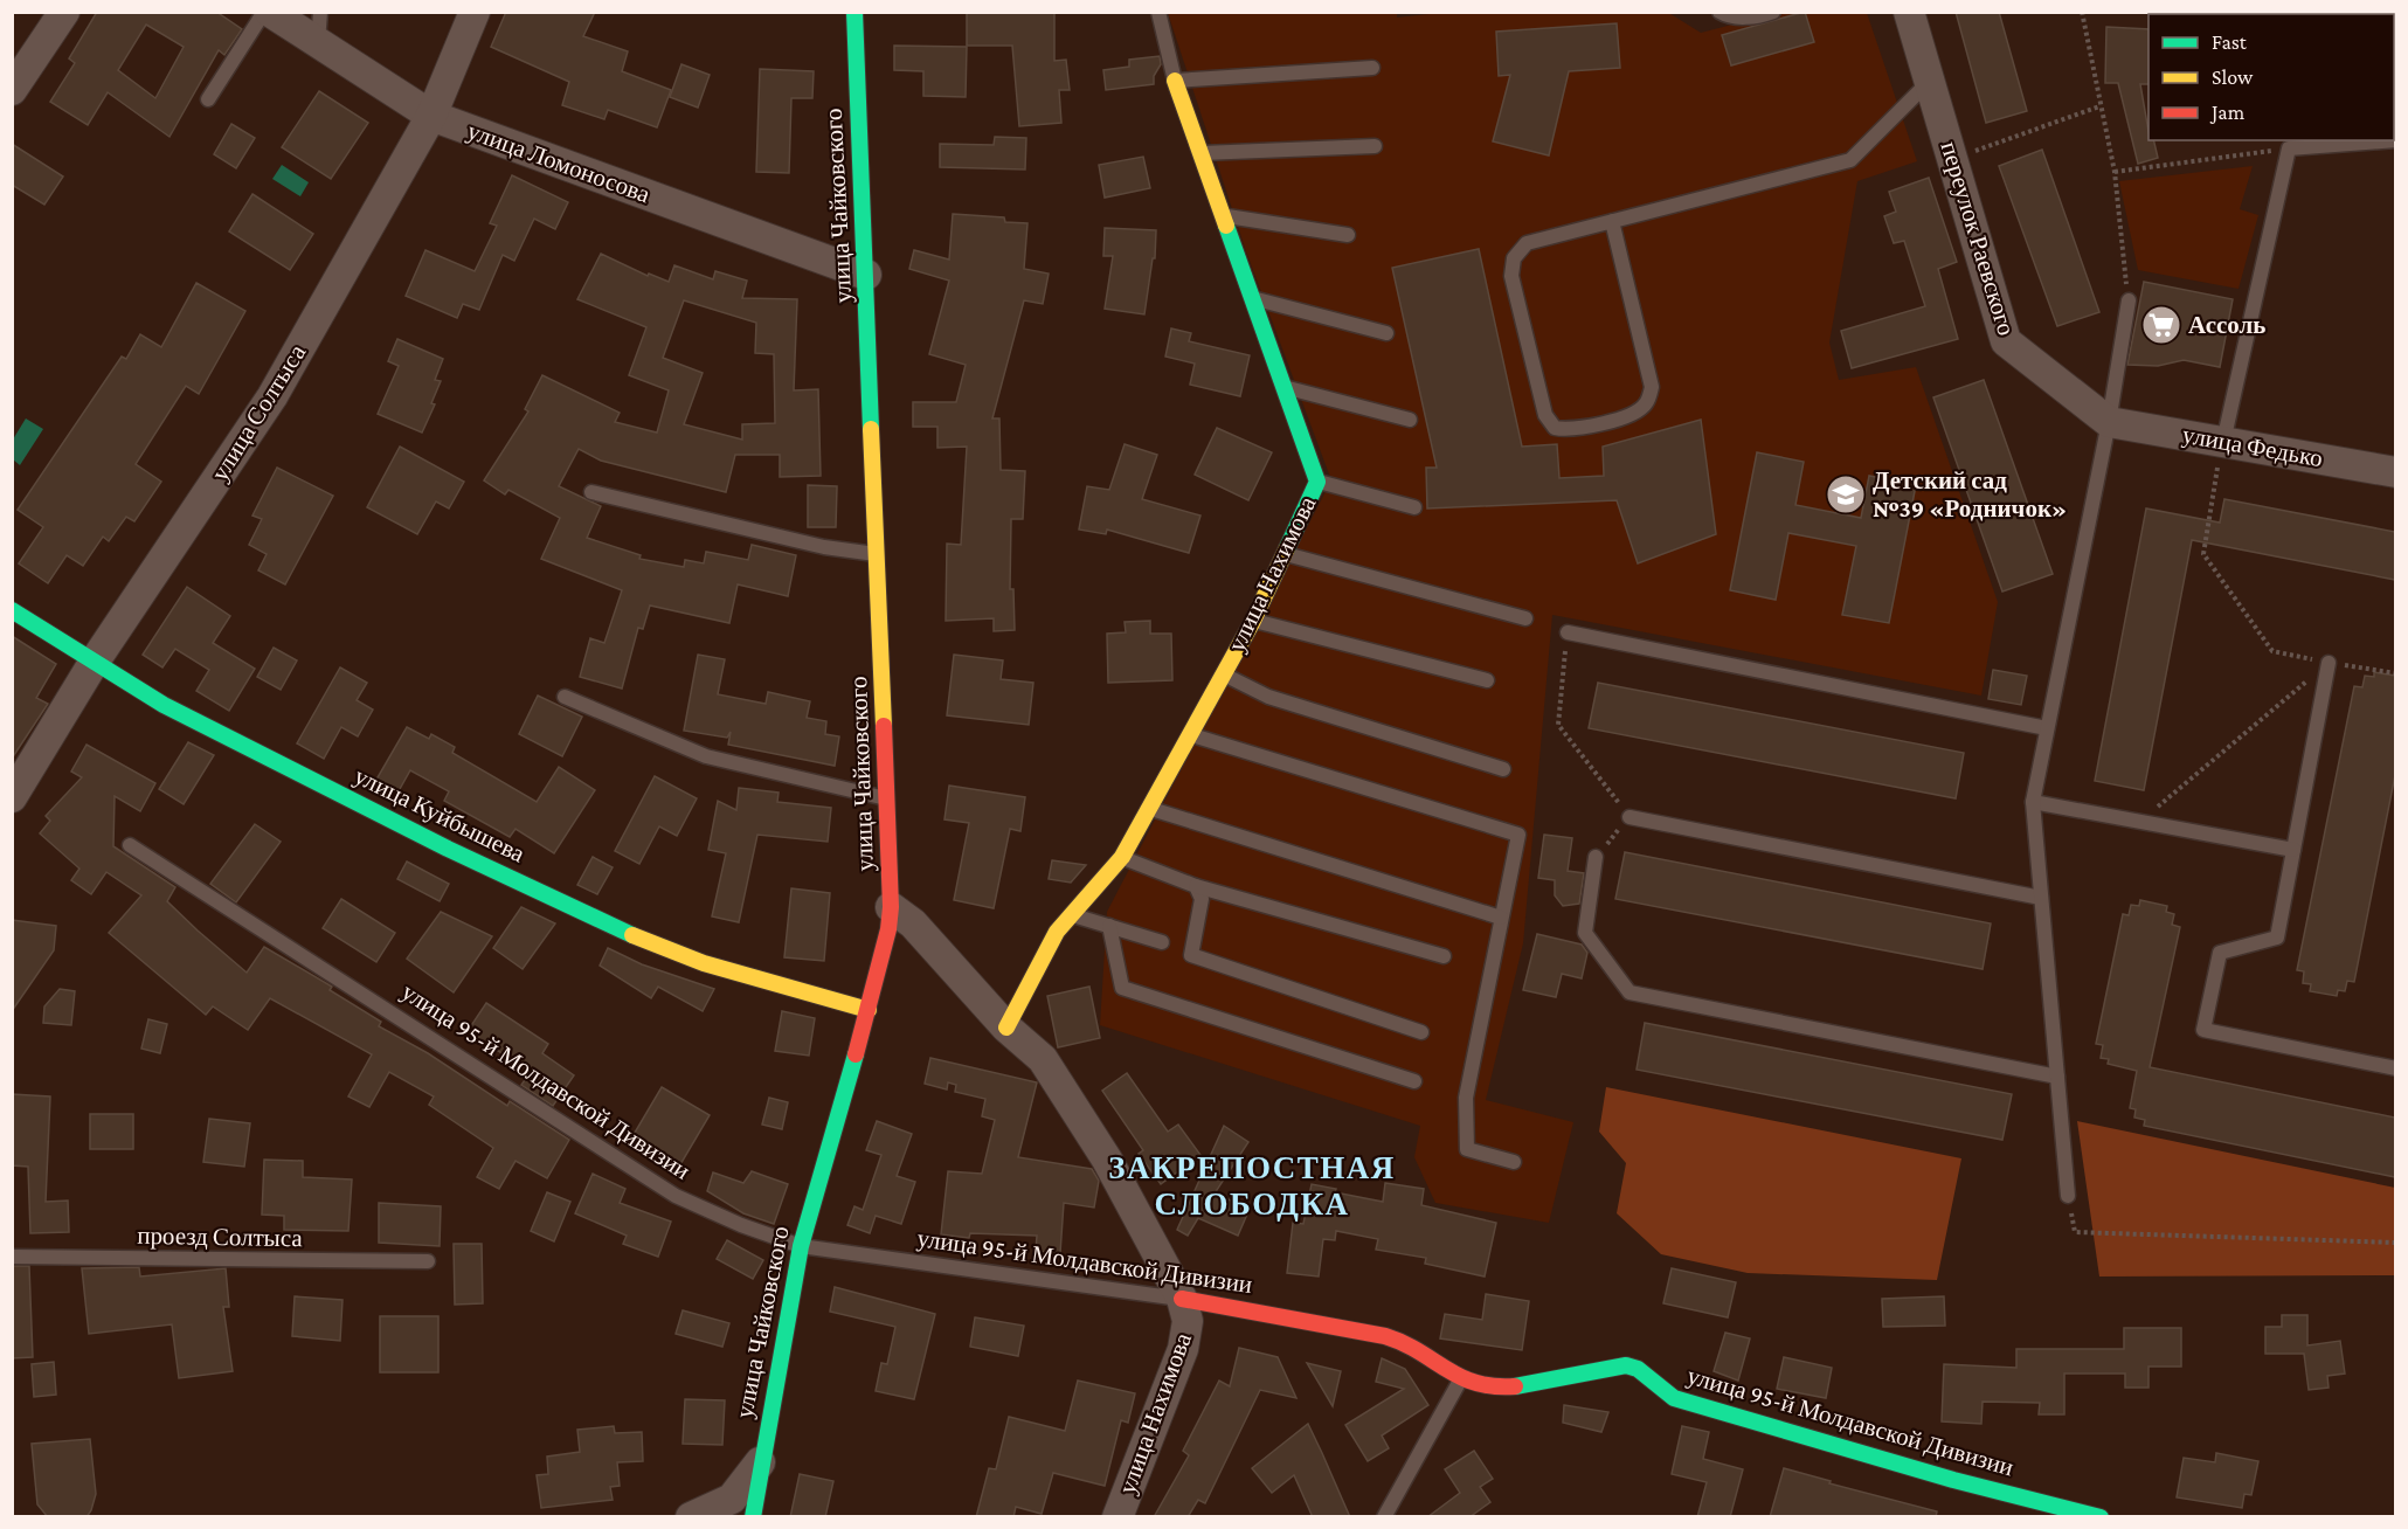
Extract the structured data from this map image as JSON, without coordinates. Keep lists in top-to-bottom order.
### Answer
{
  "streets": {
    "street": [
      "улица Ломоносова",
      "улица Чайковского",
      "переулок Раевского",
      "улица Солтыса",
      "улица Федько",
      "улица Нахимова",
      "улица Куйбышева",
      "улица 95-й Молдавской Дивизии"
    ],
    "lane": ["проезд Солтыса"]
  },
  "crossings": [
    ["улица Ломоносова", "улица Чайковского"],
    ["улица Ломоносова", "улица Солтыса"],
    ["улица Чайковского", "улица Нахимова"],
    ["улица Чайковского", "улица Куйбышева"],
    ["улица Чайковского", "улица 95-й Молдавской Дивизии"],
    ["переулок Раевского", "улица Федько"],
    ["улица Солтыса", "улица Куйбышева"],
    ["улица Нахимова", "улица 95-й Молдавской Дивизии"]
  ],
  "districts": ["ЗАКРЕПОСТНАЯ СЛОБОДКА"],
  "places": {
    "supermarket": ["Ассоль"],
    "school or university": ["Детский сад №39 «Родничок»"]
  },
  "legend": ["Fast", "Slow", "Jam"]
}
